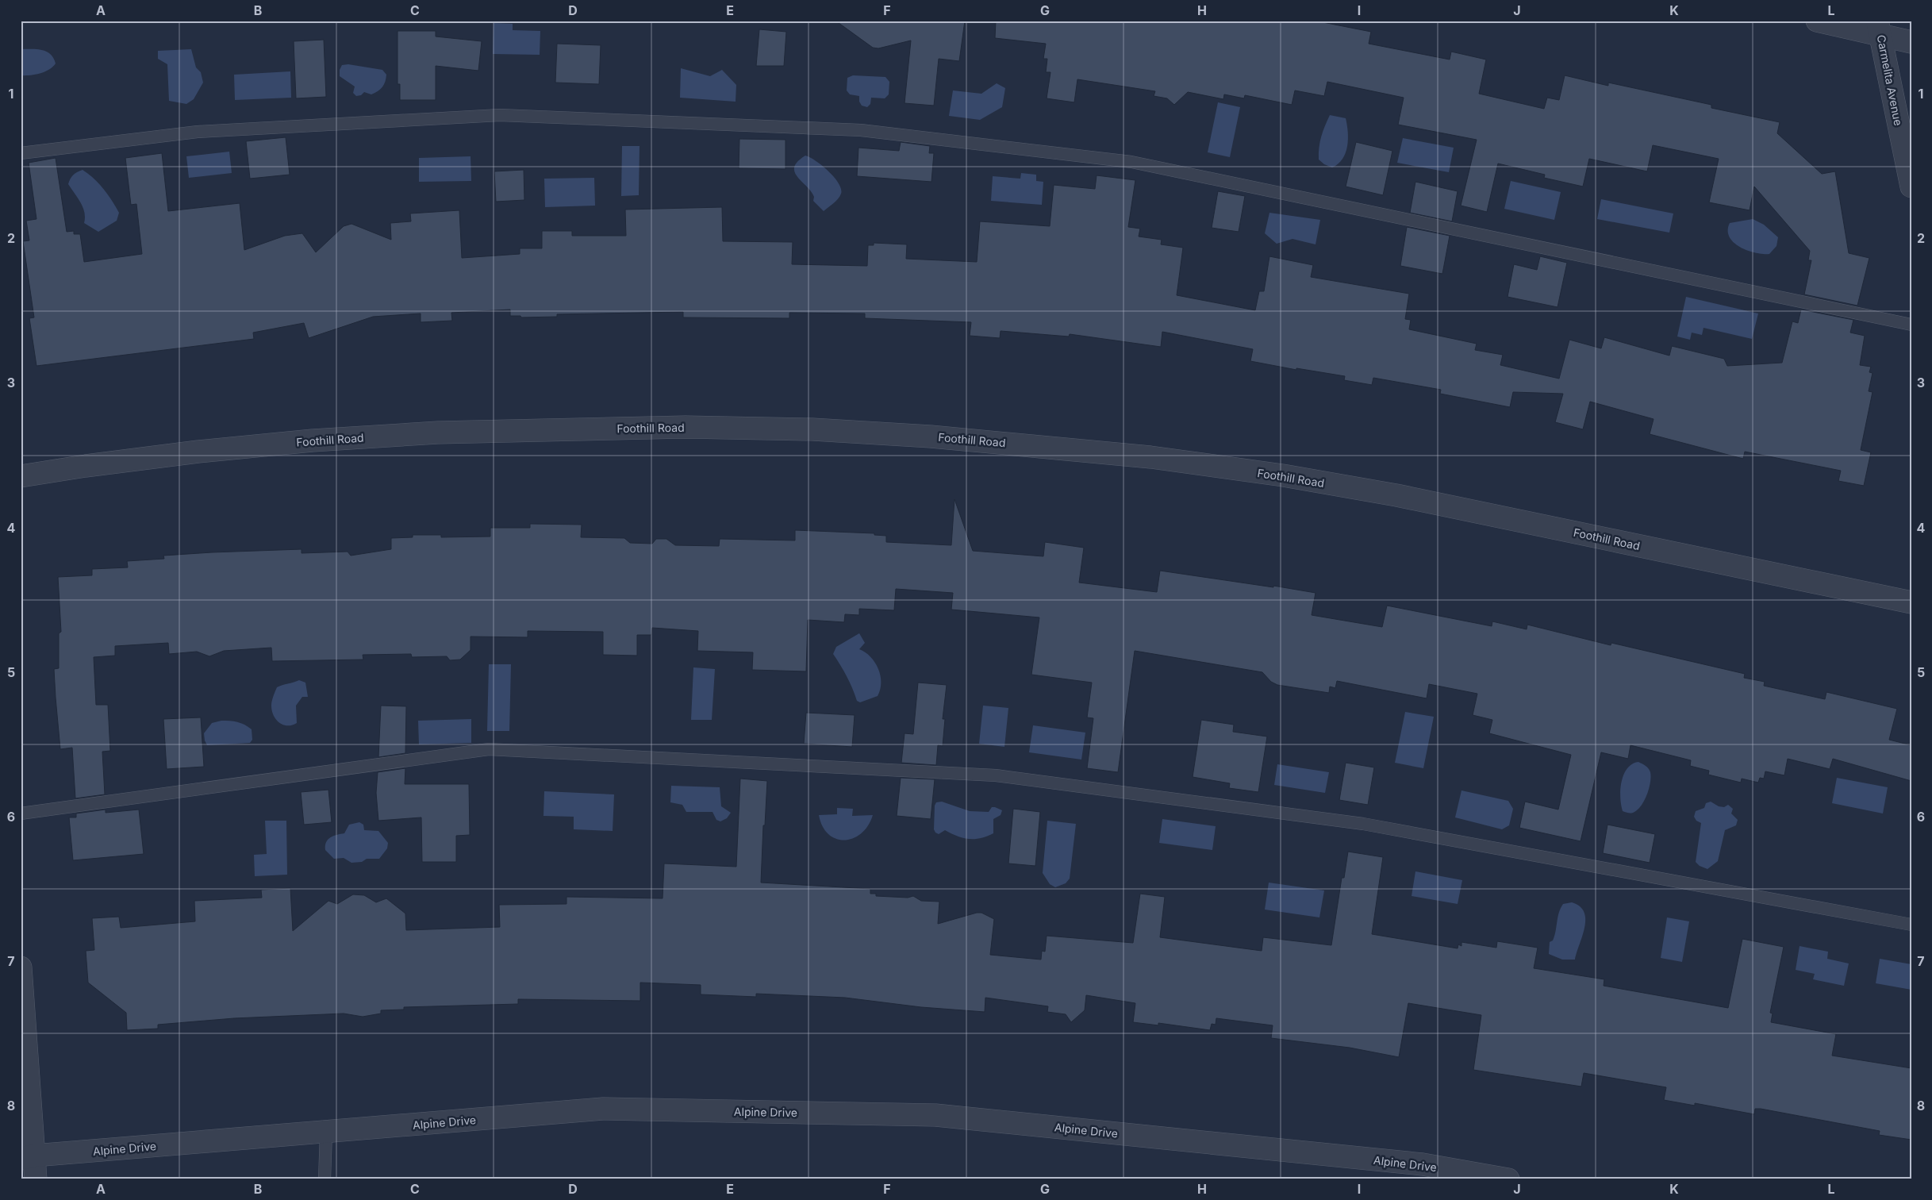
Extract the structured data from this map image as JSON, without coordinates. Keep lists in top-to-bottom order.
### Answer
{
  "streets": {
    "street": ["Carmelita Avenue", "Foothill Road", "Alpine Drive"]
  },
  "grid": {
    "columns": [
      "A",
      "B",
      "C",
      "D",
      "E",
      "F",
      "G",
      "H",
      "I",
      "J",
      "K",
      "L"
    ],
    "rows": [
      "1",
      "2",
      "3",
      "4",
      "5",
      "6",
      "7",
      "8"
    ]
  }
}
